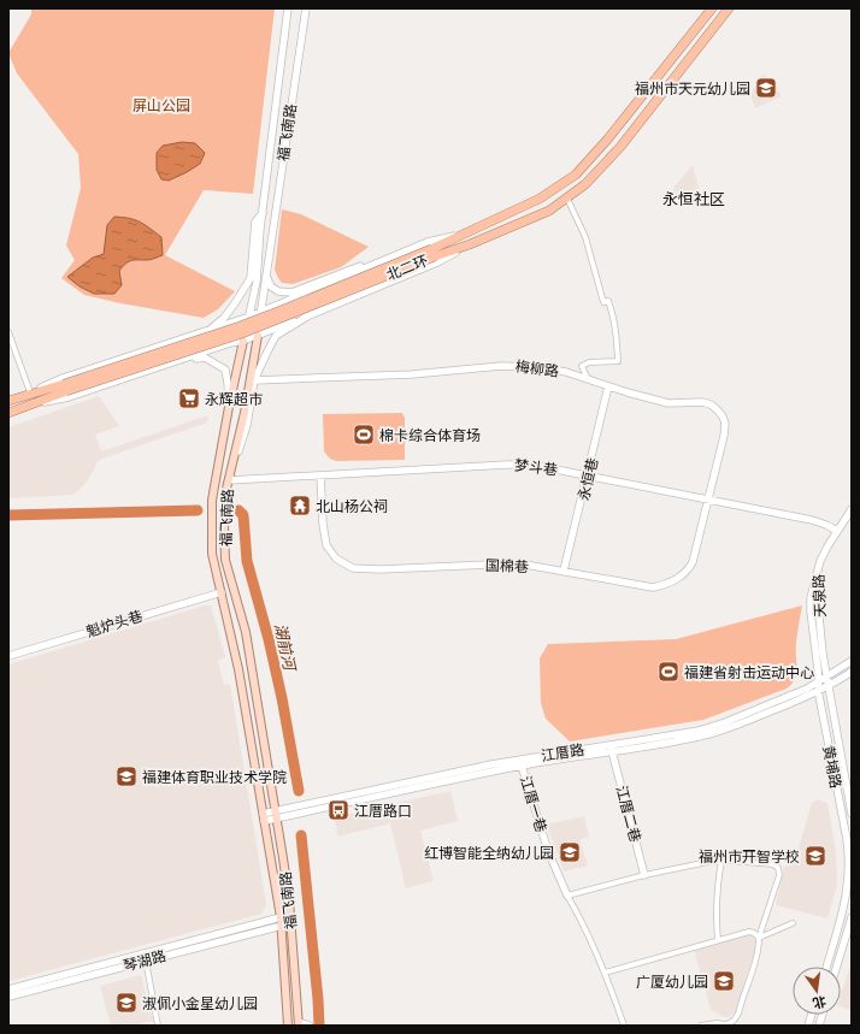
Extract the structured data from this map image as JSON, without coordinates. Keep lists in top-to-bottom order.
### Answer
{
  "streets": {
    "highway": ["北二环"],
    "main road": [
      "福飞南路",
      "梅柳路",
      "梦斗巷",
      "永恒巷",
      "国棉巷",
      "天泉路",
      "魁炉头巷",
      "江厝路",
      "黄埔路",
      "江厝一巷",
      "江厝二巷",
      "琴湖路"
    ]
  },
  "crossings": [
    ["福飞南路", "梦斗巷"],
    ["福飞南路", "魁炉头巷"],
    ["福飞南路", "江厝路"],
    ["福飞南路", "琴湖路"],
    ["梅柳路", "梦斗巷"],
    ["梅柳路", "永恒巷"],
    ["梅柳路", "国棉巷"],
    ["梦斗巷", "永恒巷"],
    ["梦斗巷", "国棉巷"],
    ["梦斗巷", "天泉路"],
    ["永恒巷", "国棉巷"],
    ["天泉路", "黄埔路"],
    ["江厝路", "黄埔路"],
    ["江厝路", "江厝一巷"],
    ["江厝路", "江厝二巷"]
  ],
  "districts": ["永恒社区"],
  "water": ["湖前河"],
  "parks": ["屏山公园"],
  "places": {
    "school or university": [
      "福州市天元幼儿园",
      "福建体育职业技术学院",
      "红博智能全纳幼儿园",
      "福州市开智学校",
      "广厦幼儿园",
      "淑佩小金星幼儿园"
    ],
    "supermarket": ["永辉超市"],
    "sports": ["棉卡综合体育场", "福建省射击运动中心"],
    "temple": ["北山杨公祠"],
    "bus stop": ["江厝路口"]
  },
  "north": "bottom"
}
